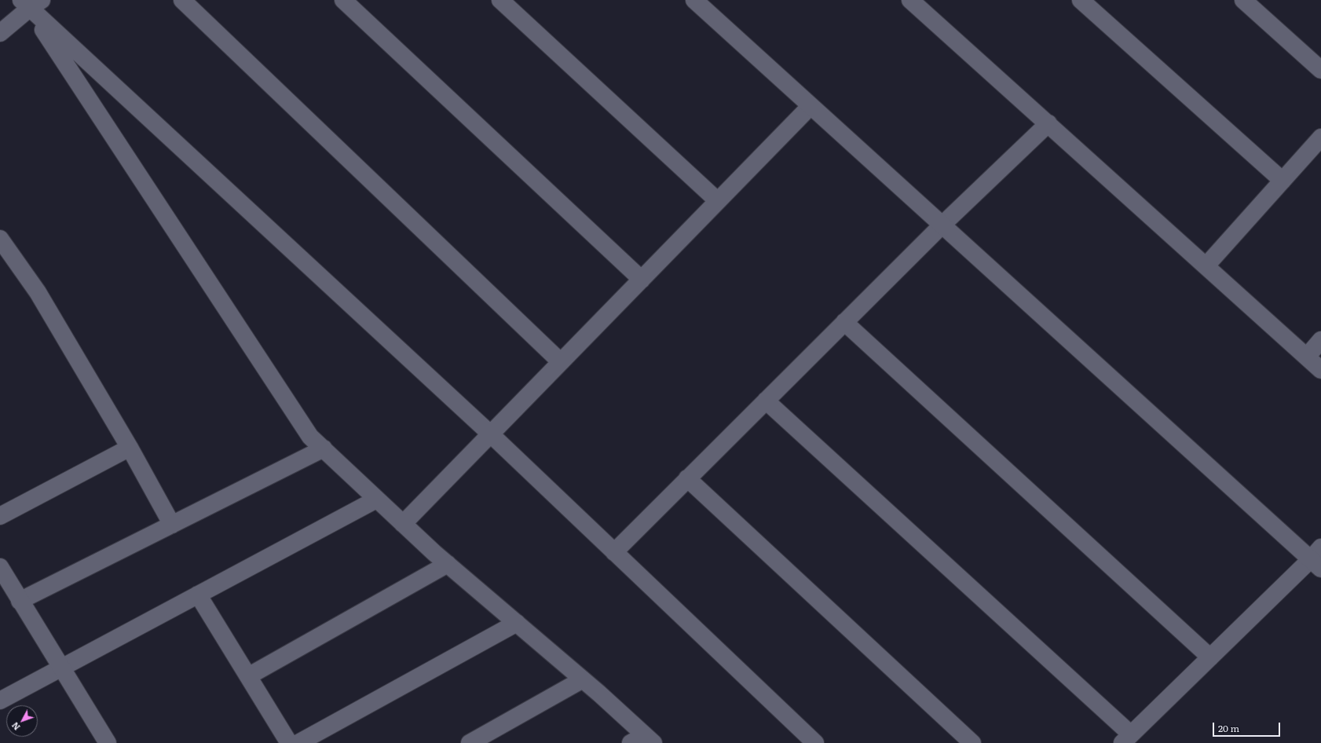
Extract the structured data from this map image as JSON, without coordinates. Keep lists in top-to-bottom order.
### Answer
{
  "scale_bar": "20 m",
  "north": "bottom left"
}
